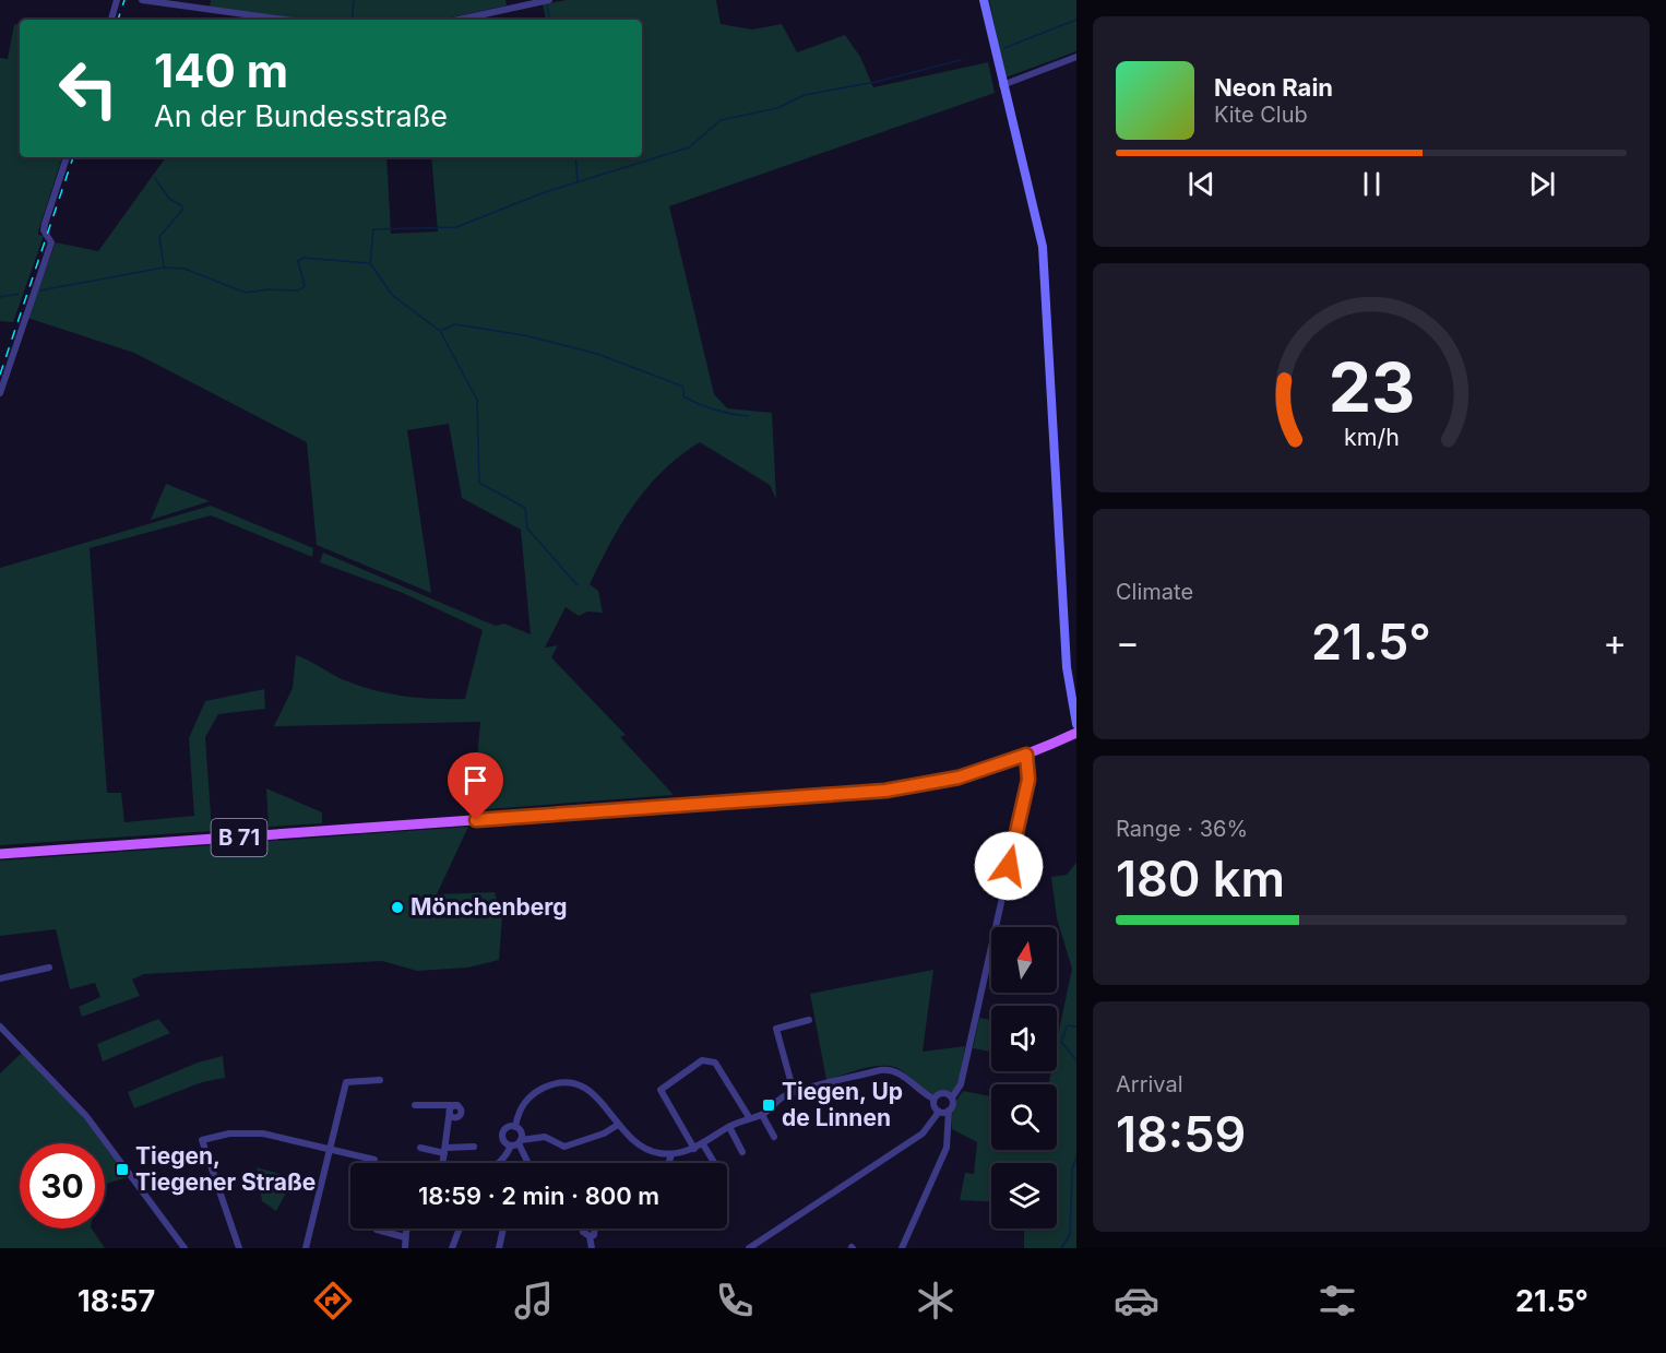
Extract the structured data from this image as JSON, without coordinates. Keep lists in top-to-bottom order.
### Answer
{
  "streets": {
    "main road": ["B 71"]
  },
  "places": {
    "other": ["Mönchenberg"],
    "transit": ["Tiegen, Up de Linnen", "Tiegen, Tiegener Straße"]
  },
  "north": "top",
  "page": {
    "turn": ["140 m", "An der Bundesstraße"],
    "song": ["Neon Rain", "Kite Club"],
    "tile": [
      "Climate",
      ["Range · 36%", "180 km"],
      ["Arrival", "18:59"]
    ],
    "heat": ["−", "21.5°", "+"],
    "limit": "30",
    "trip": "18:59 · 2 min · 800 m",
    "tabs": ["18:57", "21.5°"],
    "gauge": ["23", "km/h"]
  }
}
